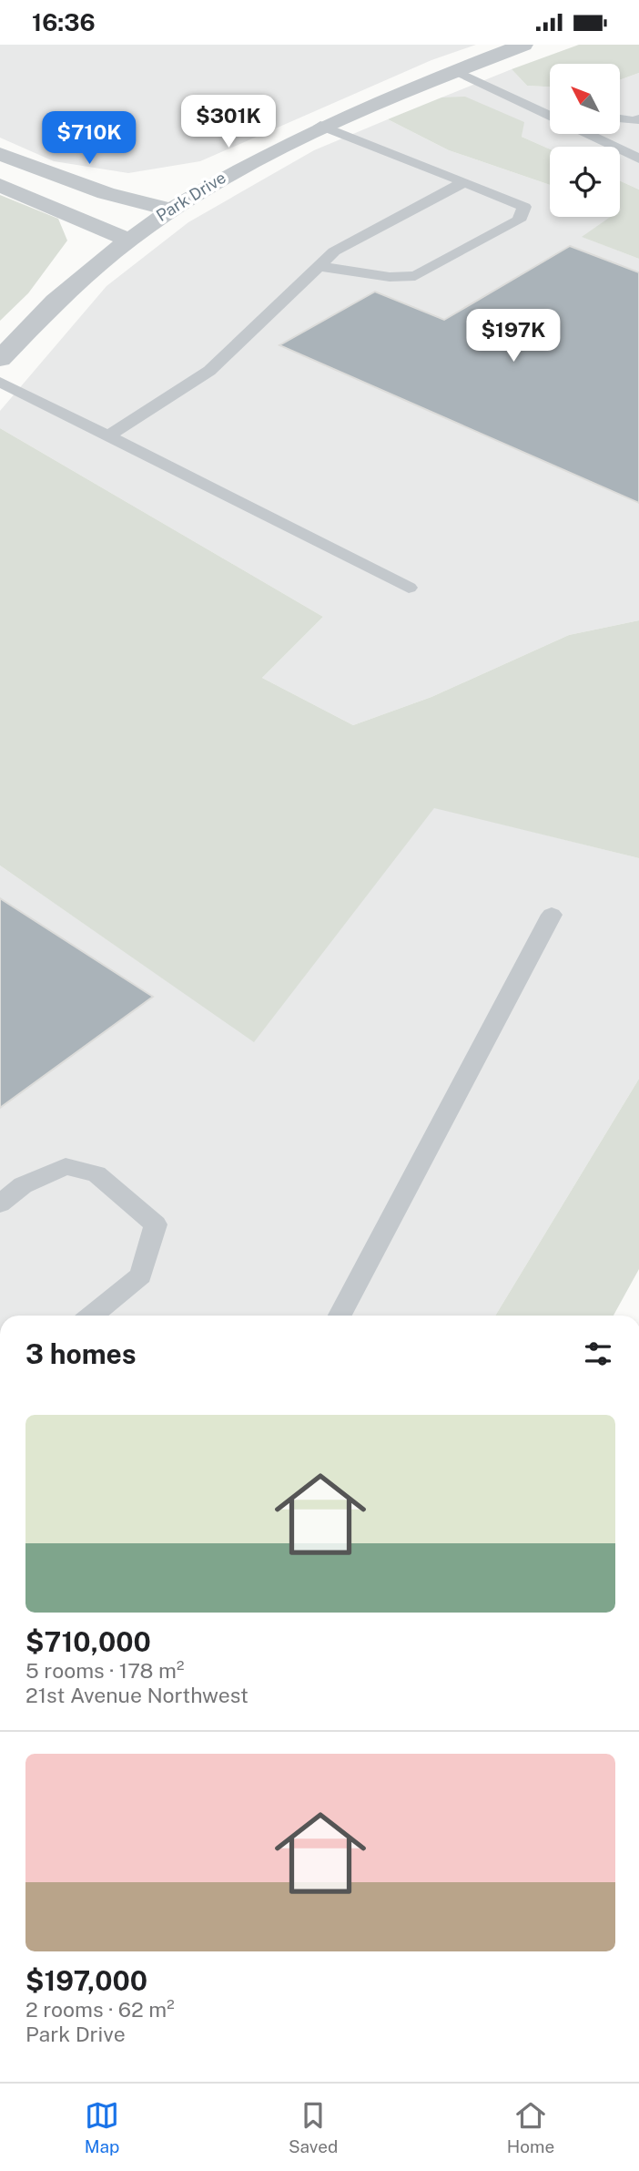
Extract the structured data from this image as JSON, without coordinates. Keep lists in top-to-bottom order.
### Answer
{
  "streets": {
    "street": ["Park Drive"]
  },
  "north": "top left",
  "page": {
    "status": "16:36",
    "price": ["$301K", "$710K", "$197K"],
    "heading": "3 homes",
    "list": [
      {
        "name": "$710,000",
        "note": "5 rooms · 178 m² · 21st Avenue Northwest"
      },
      {
        "name": "$197,000",
        "note": "2 rooms · 62 m² · Park Drive"
      }
    ],
    "tabs": ["Map", "Saved", "Home"]
  }
}
